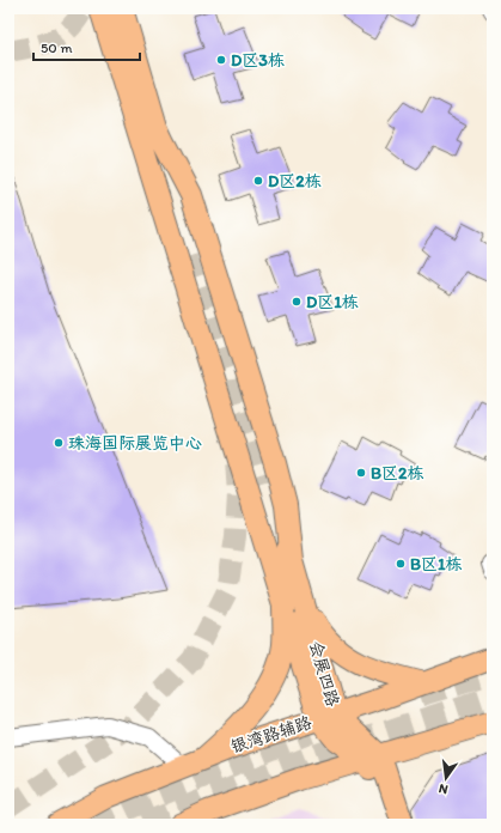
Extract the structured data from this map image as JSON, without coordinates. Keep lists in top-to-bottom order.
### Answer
{
  "streets": {
    "main road": ["会展四路", "银湾路辅路"]
  },
  "crossings": [
    ["会展四路", "银湾路辅路"]
  ],
  "places": [
    "D区3栋",
    "D区2栋",
    "D区1栋",
    "珠海国际展览中心",
    "B区2栋",
    "B区1栋"
  ],
  "scale_bar": "50 m",
  "north": "bottom"
}
